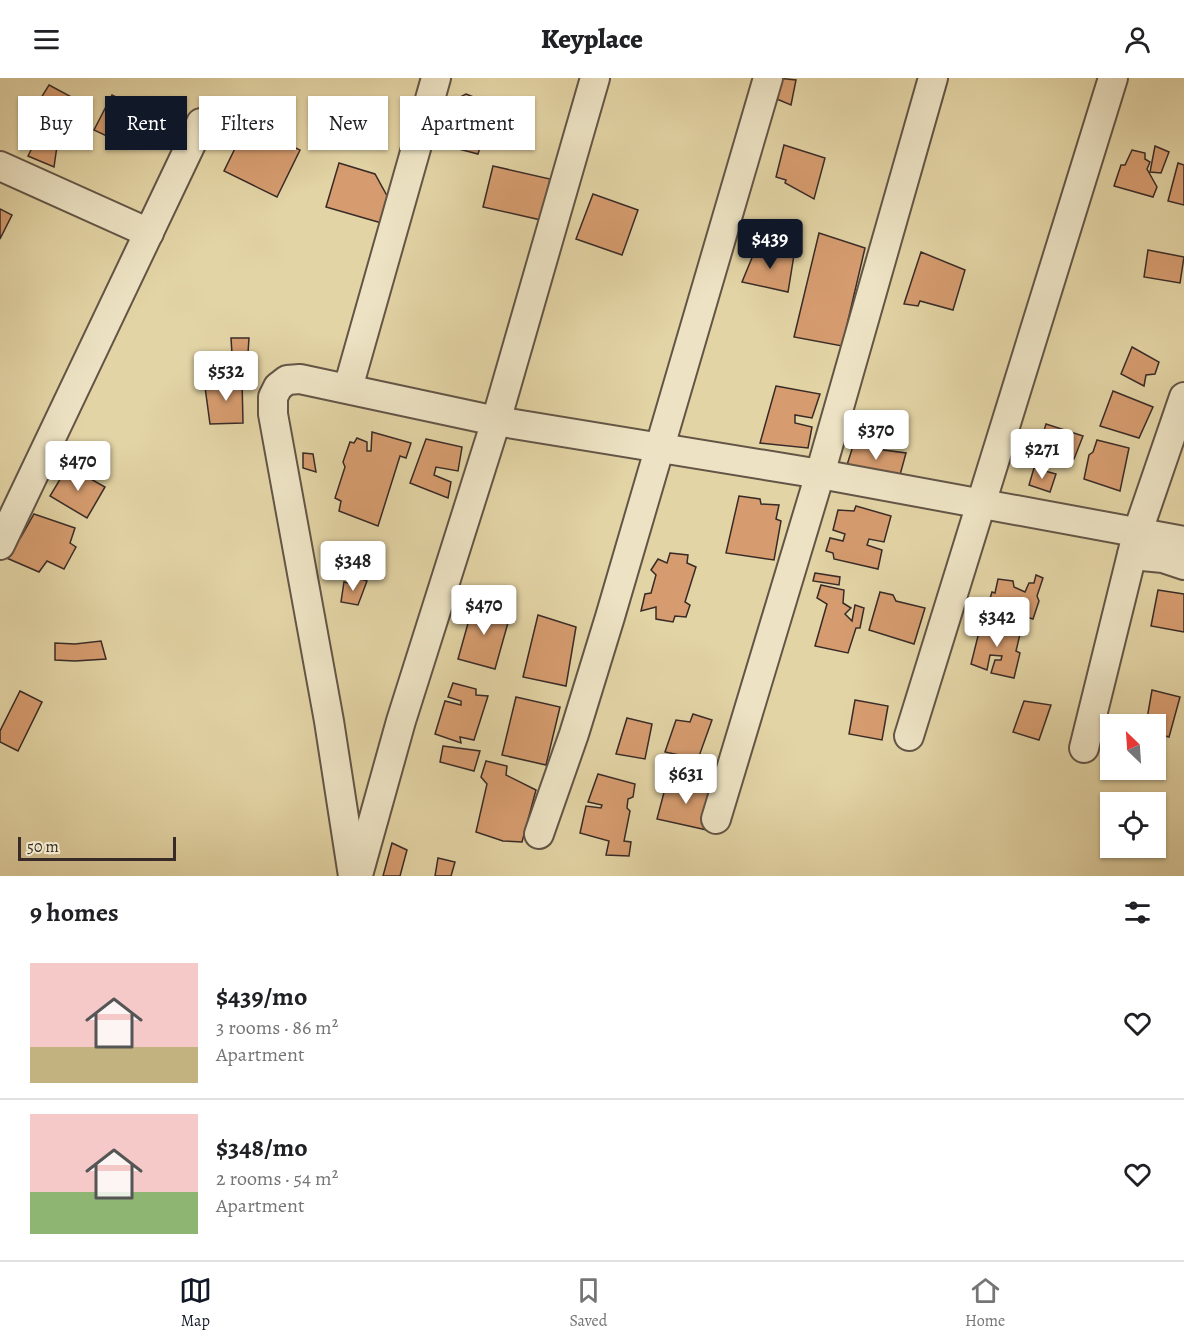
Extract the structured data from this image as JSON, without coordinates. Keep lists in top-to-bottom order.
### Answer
{
  "scale_bar": "50 m",
  "north": "top left",
  "page": {
    "header": "Keyplace",
    "chip": [
      "Buy",
      "Rent",
      "Filters",
      "New",
      "Apartment"
    ],
    "price": [
      "$439",
      "$532",
      "$370",
      "$271",
      "$470",
      "$348",
      "$470",
      "$342",
      "$631"
    ],
    "scale": "50 m",
    "heading": "9 homes",
    "list": [
      {
        "name": "$439/mo",
        "note": "3 rooms · 86 m² · Apartment"
      },
      {
        "name": "$348/mo",
        "note": "2 rooms · 54 m² · Apartment"
      }
    ],
    "tabs": ["Map", "Saved", "Home"]
  }
}
